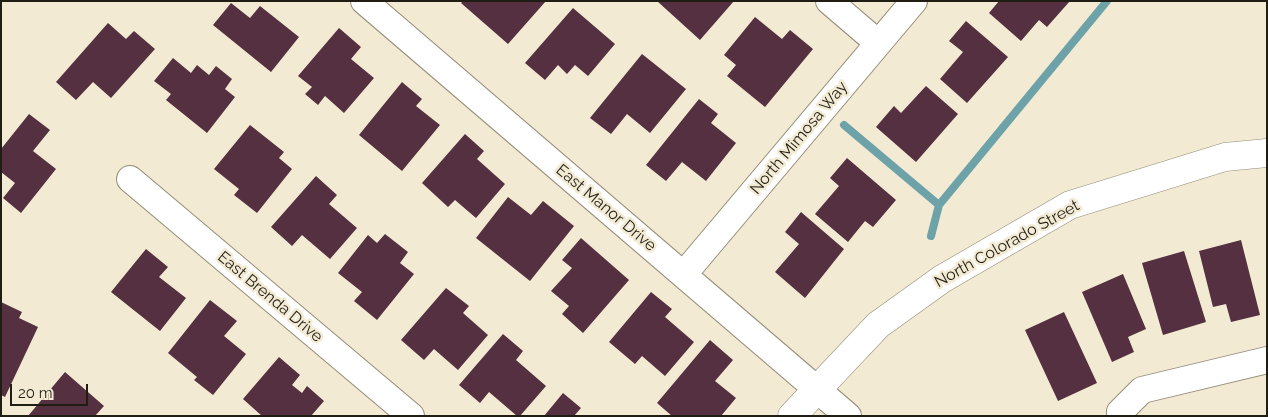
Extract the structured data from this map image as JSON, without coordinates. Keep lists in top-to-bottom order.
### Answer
{
  "streets": {
    "street": [
      "North Mimosa Way",
      "East Manor Drive",
      "North Colorado Street",
      "East Brenda Drive"
    ]
  },
  "crossings": [
    ["North Mimosa Way", "East Manor Drive"],
    ["East Manor Drive", "North Colorado Street"]
  ],
  "scale_bar": "20 m"
}
